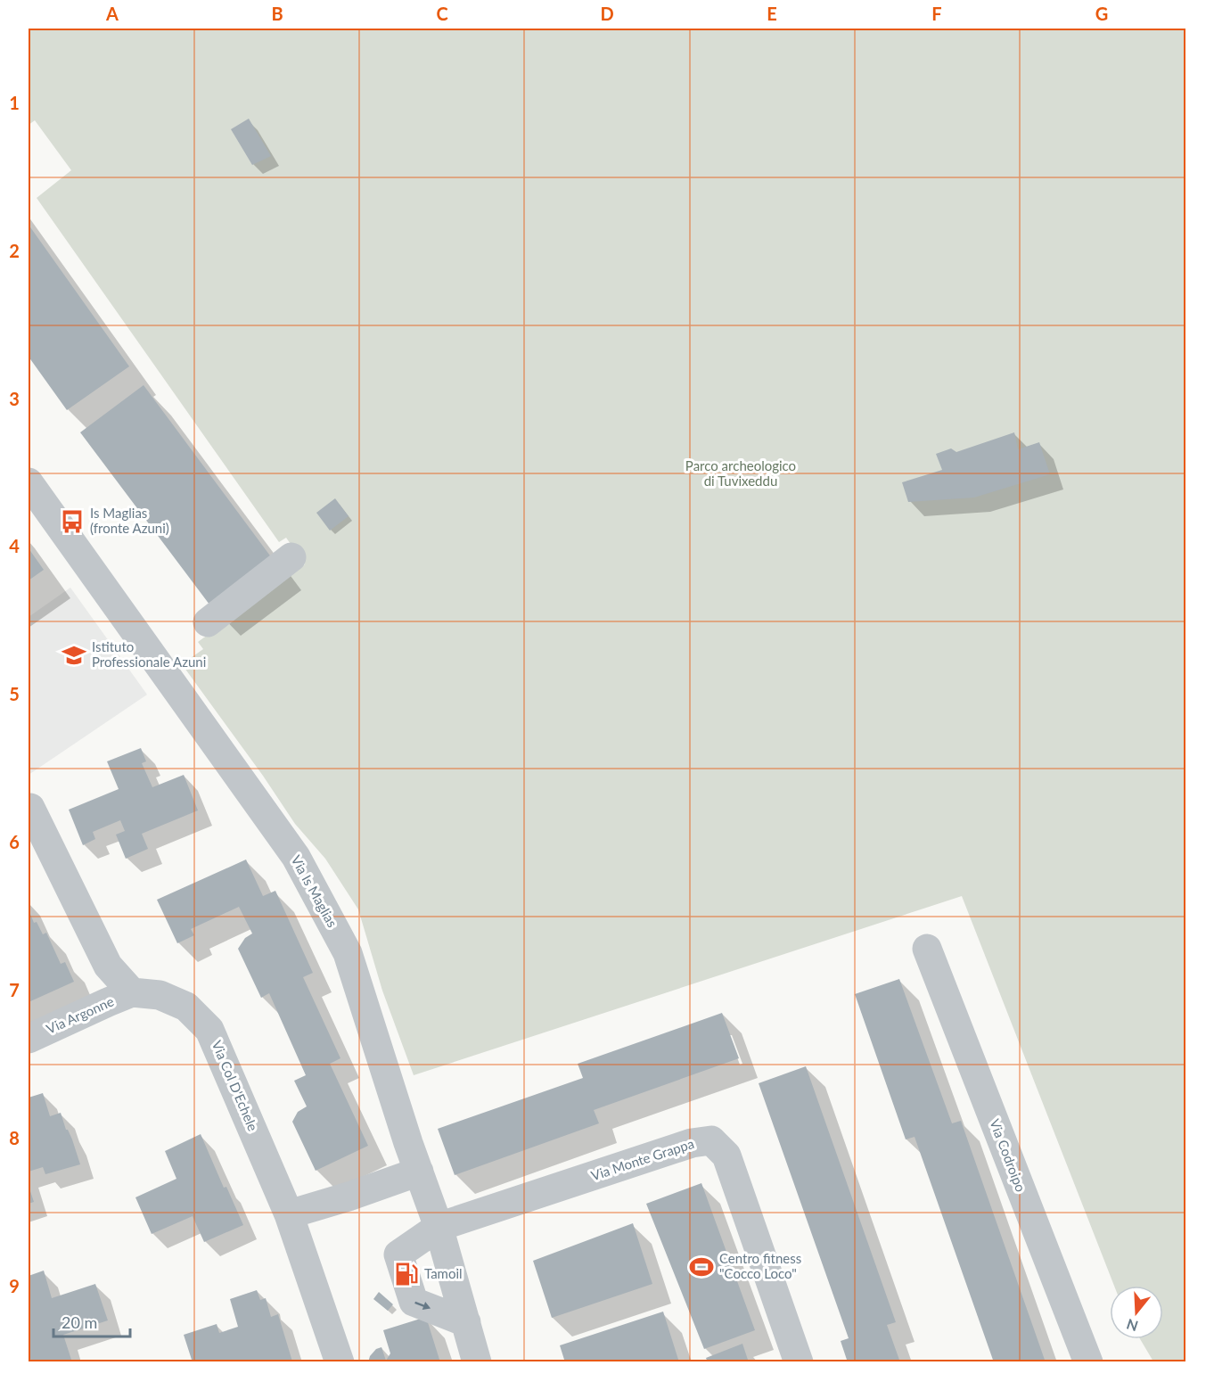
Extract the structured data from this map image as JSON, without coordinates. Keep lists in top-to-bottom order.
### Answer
{
  "streets": {
    "street": [
      "Via Is Maglias",
      "Via Argonne",
      "Via Col D'Echele",
      "Via Codroipo",
      "Via Monte Grappa"
    ]
  },
  "crossings": [
    ["Via Is Maglias", "Via Monte Grappa"],
    ["Via Argonne", "Via Col D'Echele"]
  ],
  "parks": ["Parco archeologico di Tuvixeddu"],
  "places": {
    "bus stop": ["Is Maglias (fronte Azuni)"],
    "school or university": ["Istituto Professionale Azuni"],
    "sports": ["Centro fitness \"Cocco Loco\""],
    "fuel station": ["Tamoil"]
  },
  "scale_bar": "20 m",
  "north": "bottom",
  "grid": {
    "columns": [
      "A",
      "B",
      "C",
      "D",
      "E",
      "F",
      "G"
    ],
    "rows": [
      "1",
      "2",
      "3",
      "4",
      "5",
      "6",
      "7",
      "8",
      "9"
    ]
  }
}
